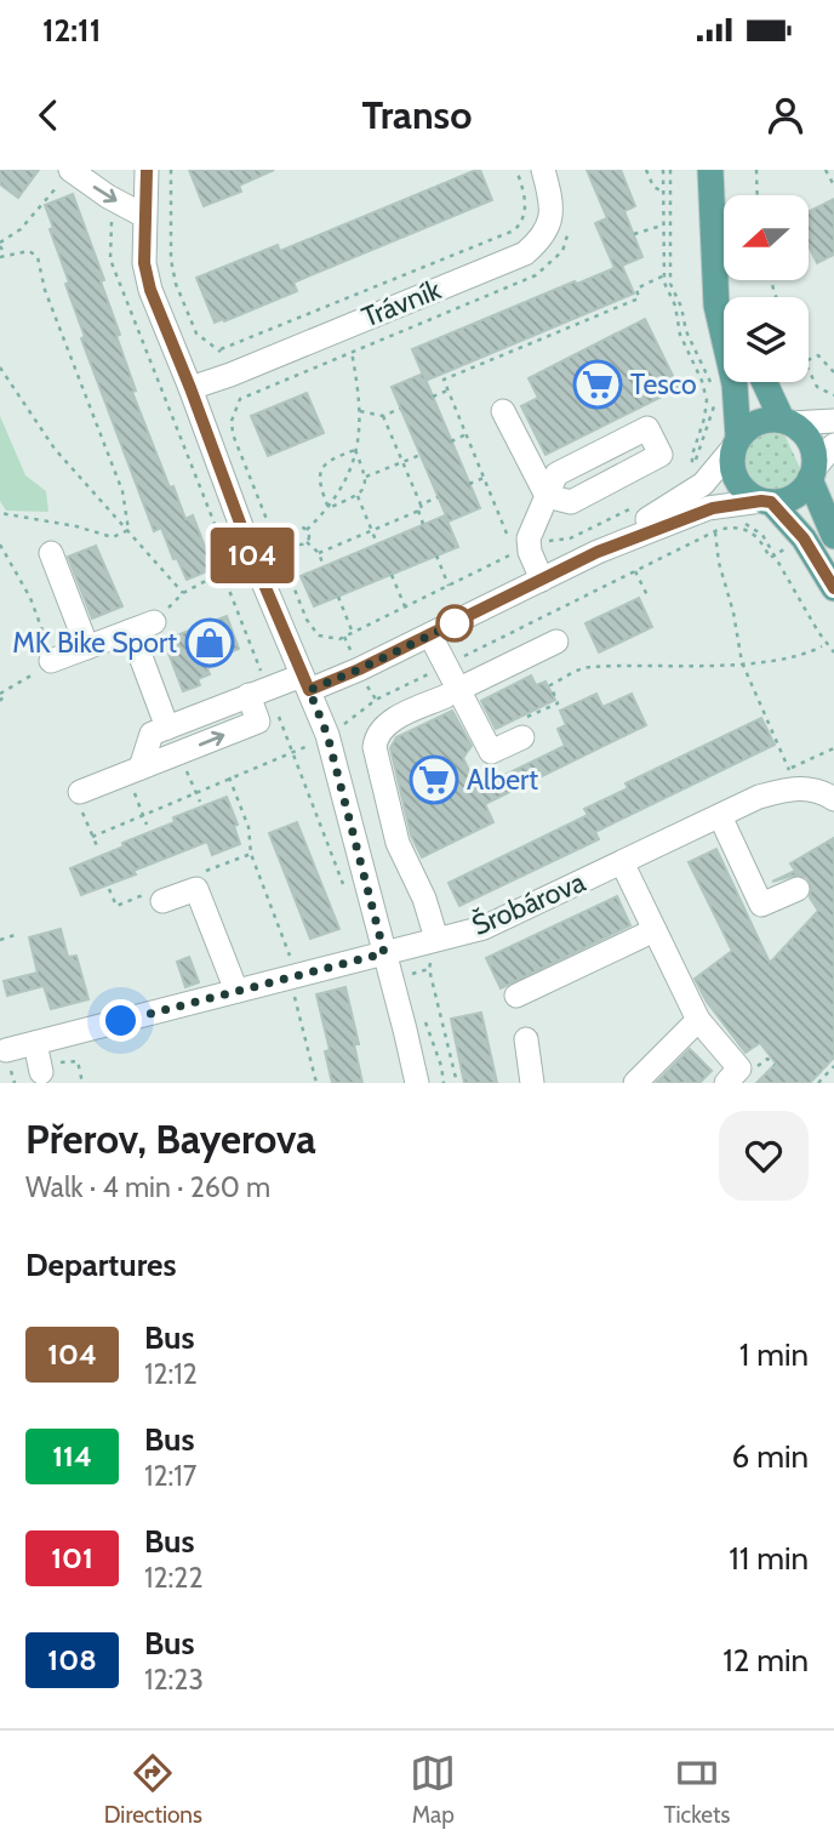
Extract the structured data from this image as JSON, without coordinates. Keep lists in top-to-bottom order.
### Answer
{
  "streets": {
    "street": ["Trávník", "Šrobárova"]
  },
  "places": {
    "supermarket": ["Tesco", "Albert"],
    "shop": ["MK Bike Sport"]
  },
  "lines": ["bus line 104"],
  "north": "left",
  "page": {
    "status": "12:11",
    "header": "Transo",
    "on_map": "104",
    "heading": [
      ["Přerov, Bayerova", "Walk · 4 min · 260 m"],
      "Departures"
    ],
    "list": [
      {
        "mark": "104",
        "name": "Bus",
        "note": "12:12",
        "value": "1 min"
      },
      {
        "mark": "114",
        "name": "Bus",
        "note": "12:17",
        "value": "6 min"
      },
      {
        "mark": "101",
        "name": "Bus",
        "note": "12:22",
        "value": "11 min"
      },
      {
        "mark": "108",
        "name": "Bus",
        "note": "12:23",
        "value": "12 min"
      }
    ],
    "tabs": ["Directions", "Map", "Tickets"]
  }
}
